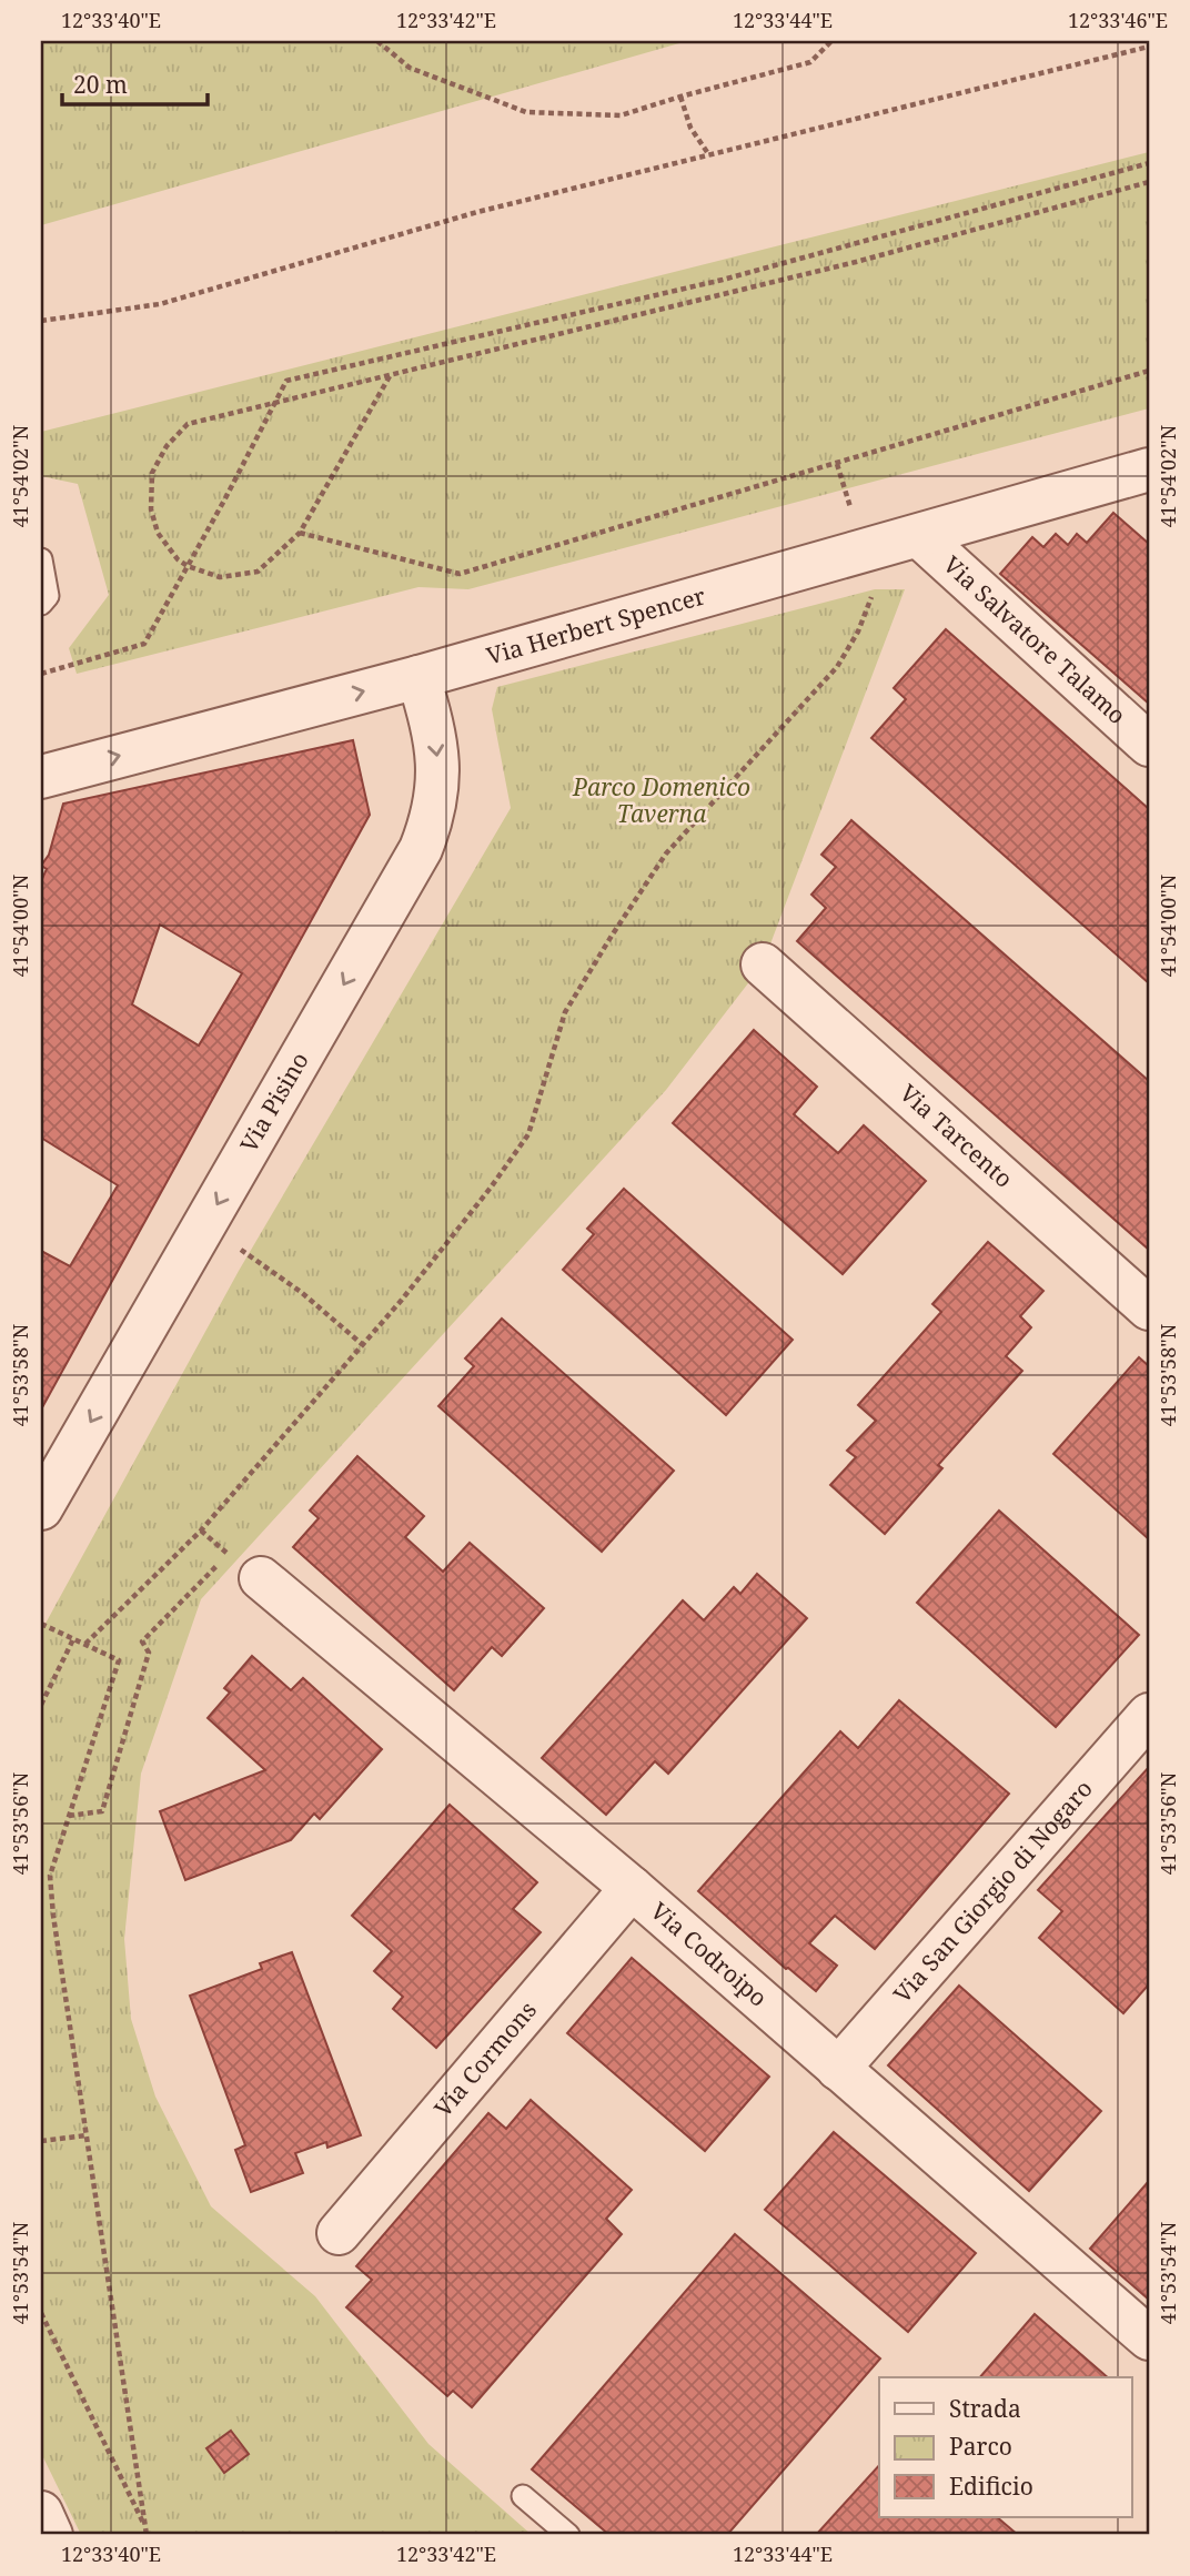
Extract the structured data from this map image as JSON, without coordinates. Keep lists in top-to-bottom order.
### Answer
{
  "streets": {
    "street": [
      "Via Herbert Spencer",
      "Via Salvatore Talamo",
      "Via Pisino",
      "Via Tarcento",
      "Via San Giorgio di Nogaro",
      "Via Codroipo",
      "Via Cormons"
    ]
  },
  "crossings": [
    ["Via Herbert Spencer", "Via Salvatore Talamo"],
    ["Via Herbert Spencer", "Via Pisino"],
    ["Via San Giorgio di Nogaro", "Via Codroipo"],
    ["Via Codroipo", "Via Cormons"]
  ],
  "one_way": ["Via Pisino"],
  "parks": ["Parco Domenico Taverna"],
  "legend": ["Strada", "Parco", "Edificio"],
  "scale_bar": "20 m",
  "coordinates": [
    "12°33'40\"E",
    "12°33'42\"E",
    "12°33'44\"E",
    "12°33'46\"E",
    "41°54'02\"N",
    "41°54'00\"N",
    "41°53'58\"N",
    "41°53'56\"N",
    "41°53'54\"N"
  ]
}
